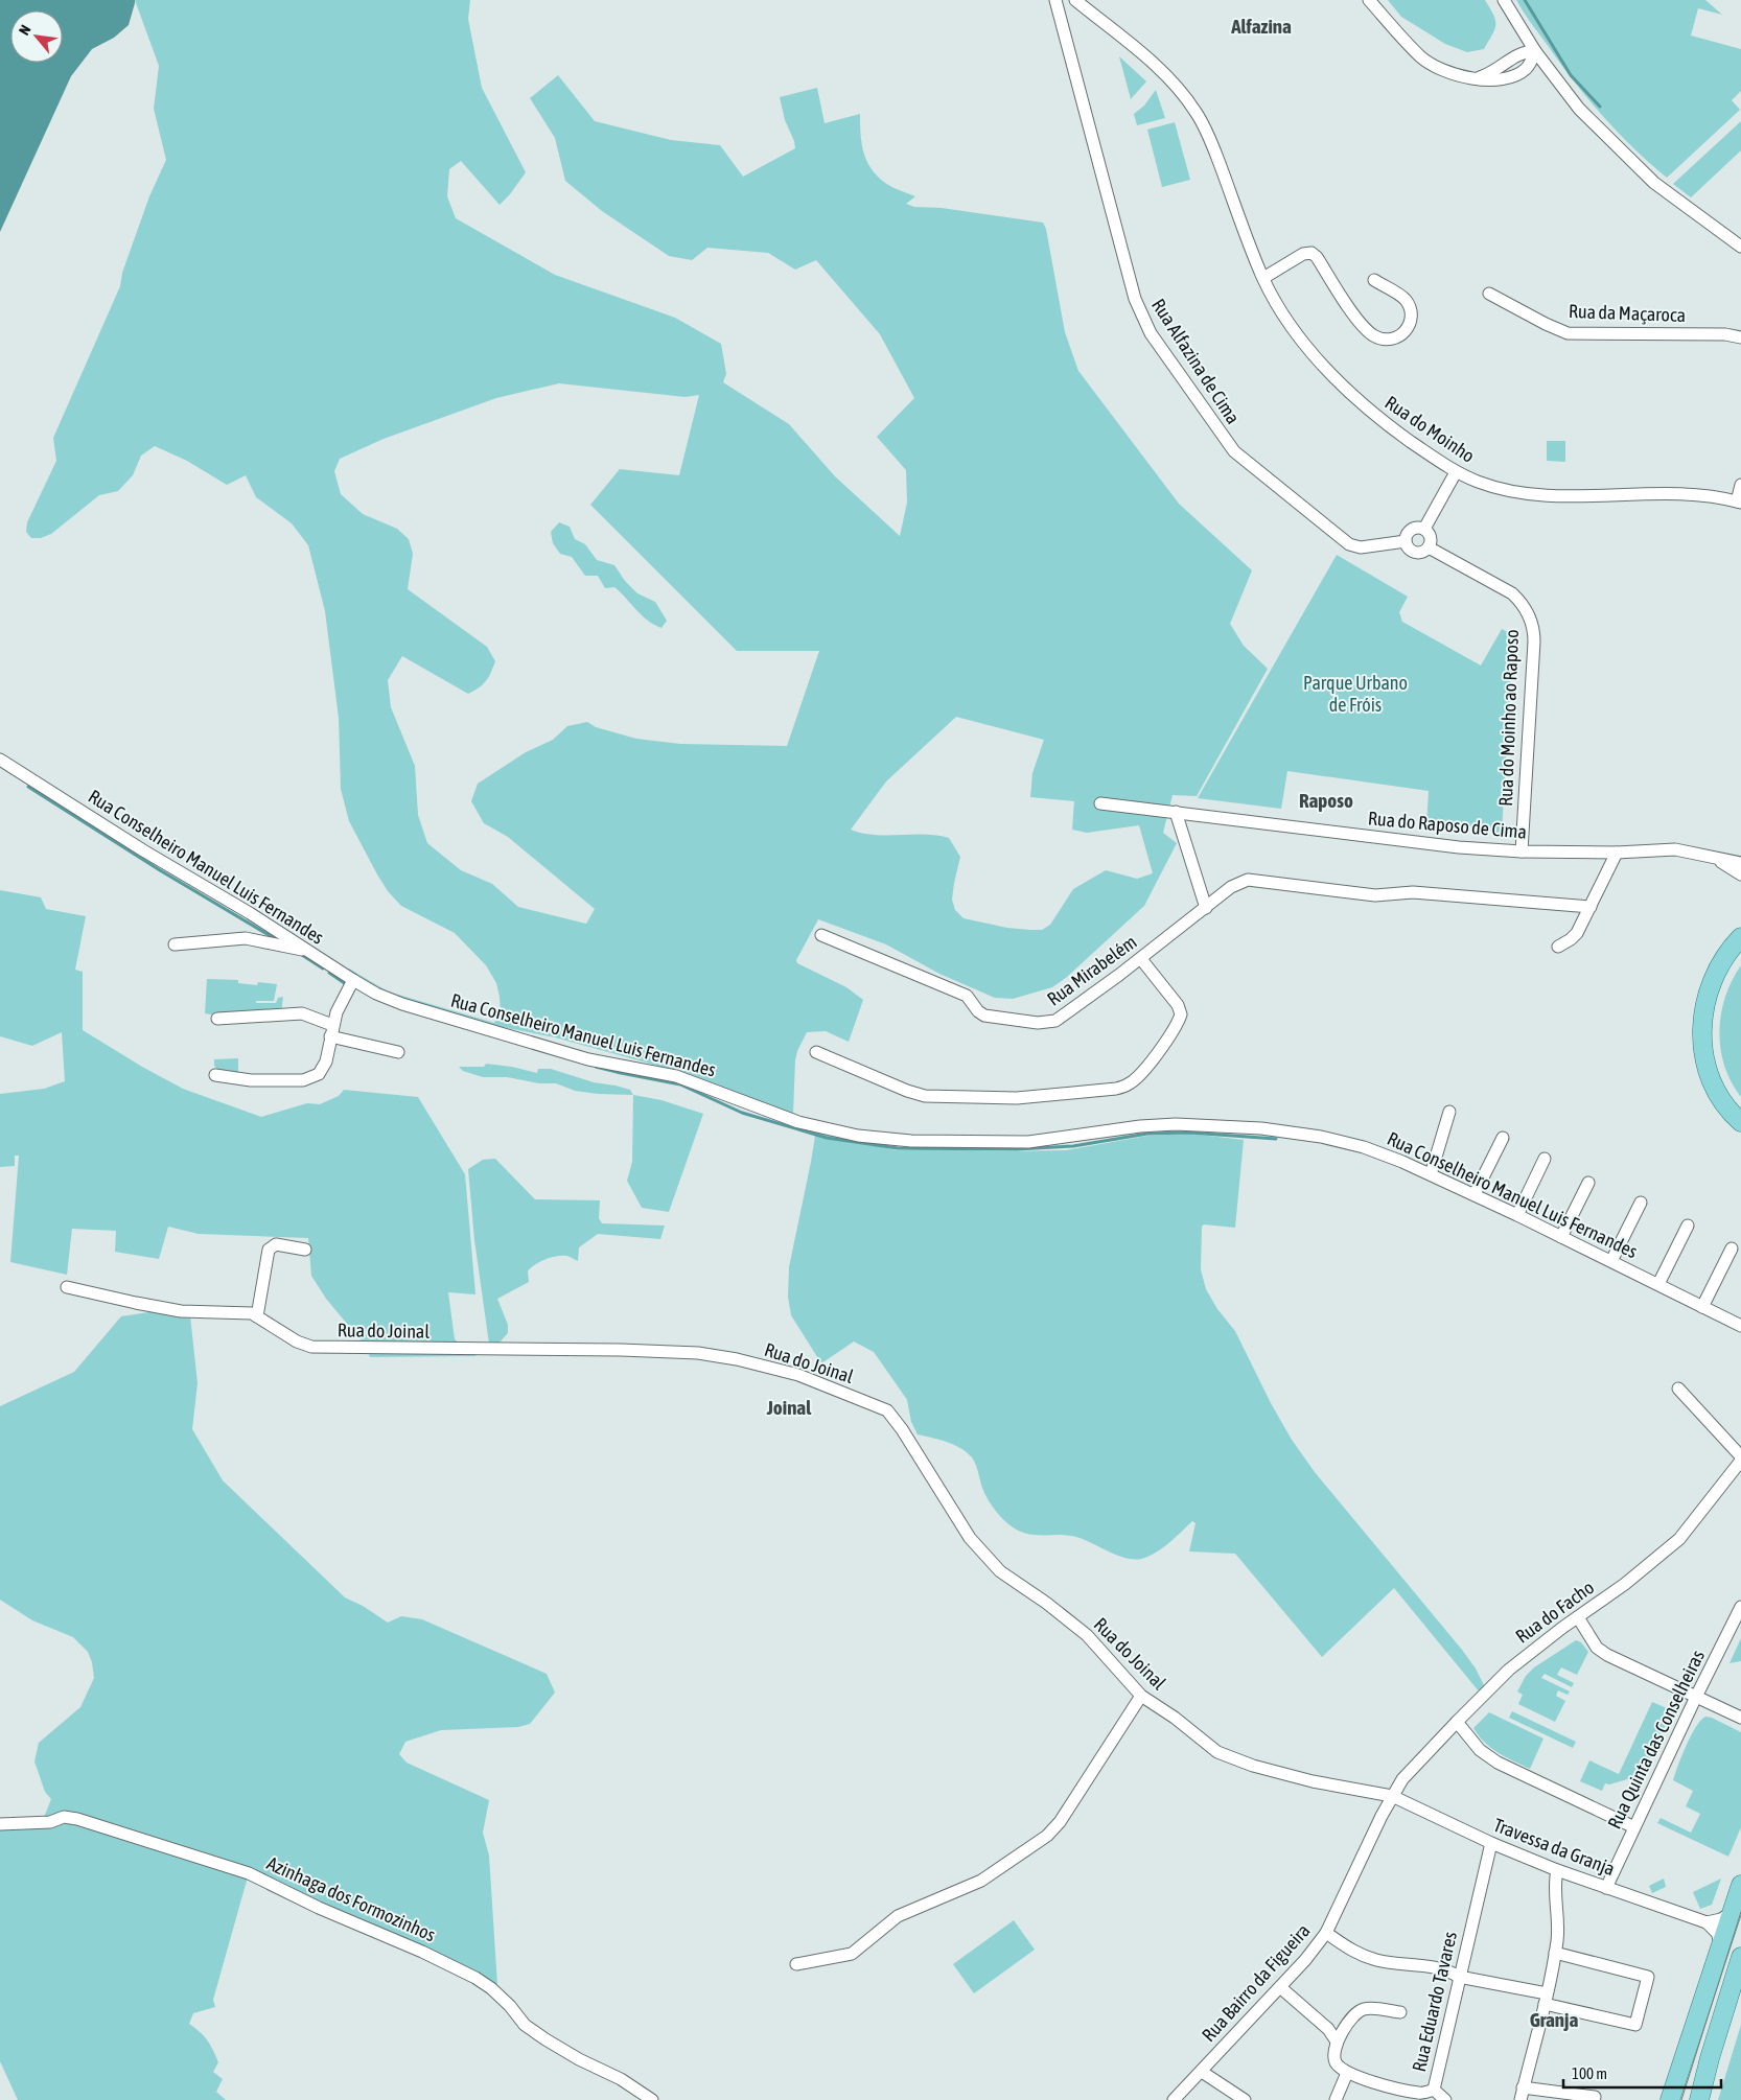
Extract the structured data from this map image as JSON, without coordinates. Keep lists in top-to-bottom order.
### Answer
{
  "streets": {
    "street": [
      "Rua da Maçaroca",
      "Rua Alfazina de Cima",
      "Rua do Moinho",
      "Rua do Moinho ao Raposo",
      "Rua do Raposo de Cima",
      "Rua Conselheiro Manuel Luis Fernandes",
      "Rua Mirabelém",
      "Rua do Joinal",
      "Rua do Facho",
      "Rua Quinta das Conselheiras",
      "Travessa da Granja",
      "Azinhaga dos Formozinhos",
      "Rua Bairro da Figueira",
      "Rua Eduardo Tavares"
    ]
  },
  "crossings": [
    ["Rua Alfazina de Cima", "Rua do Moinho ao Raposo"],
    ["Rua do Moinho ao Raposo", "Rua do Raposo de Cima"],
    ["Rua do Joinal", "Rua do Facho"],
    ["Rua do Joinal", "Travessa da Granja"],
    ["Rua do Joinal", "Rua Bairro da Figueira"],
    ["Rua do Facho", "Travessa da Granja"],
    ["Rua do Facho", "Rua Bairro da Figueira"],
    ["Rua Quinta das Conselheiras", "Travessa da Granja"],
    ["Travessa da Granja", "Rua Bairro da Figueira"],
    ["Travessa da Granja", "Rua Eduardo Tavares"]
  ],
  "districts": [
    "Alfazina",
    "Raposo",
    "Joinal",
    "Granja"
  ],
  "parks": ["Parque Urbano de Fróis"],
  "scale_bar": "100 m",
  "north": "top left"
}
